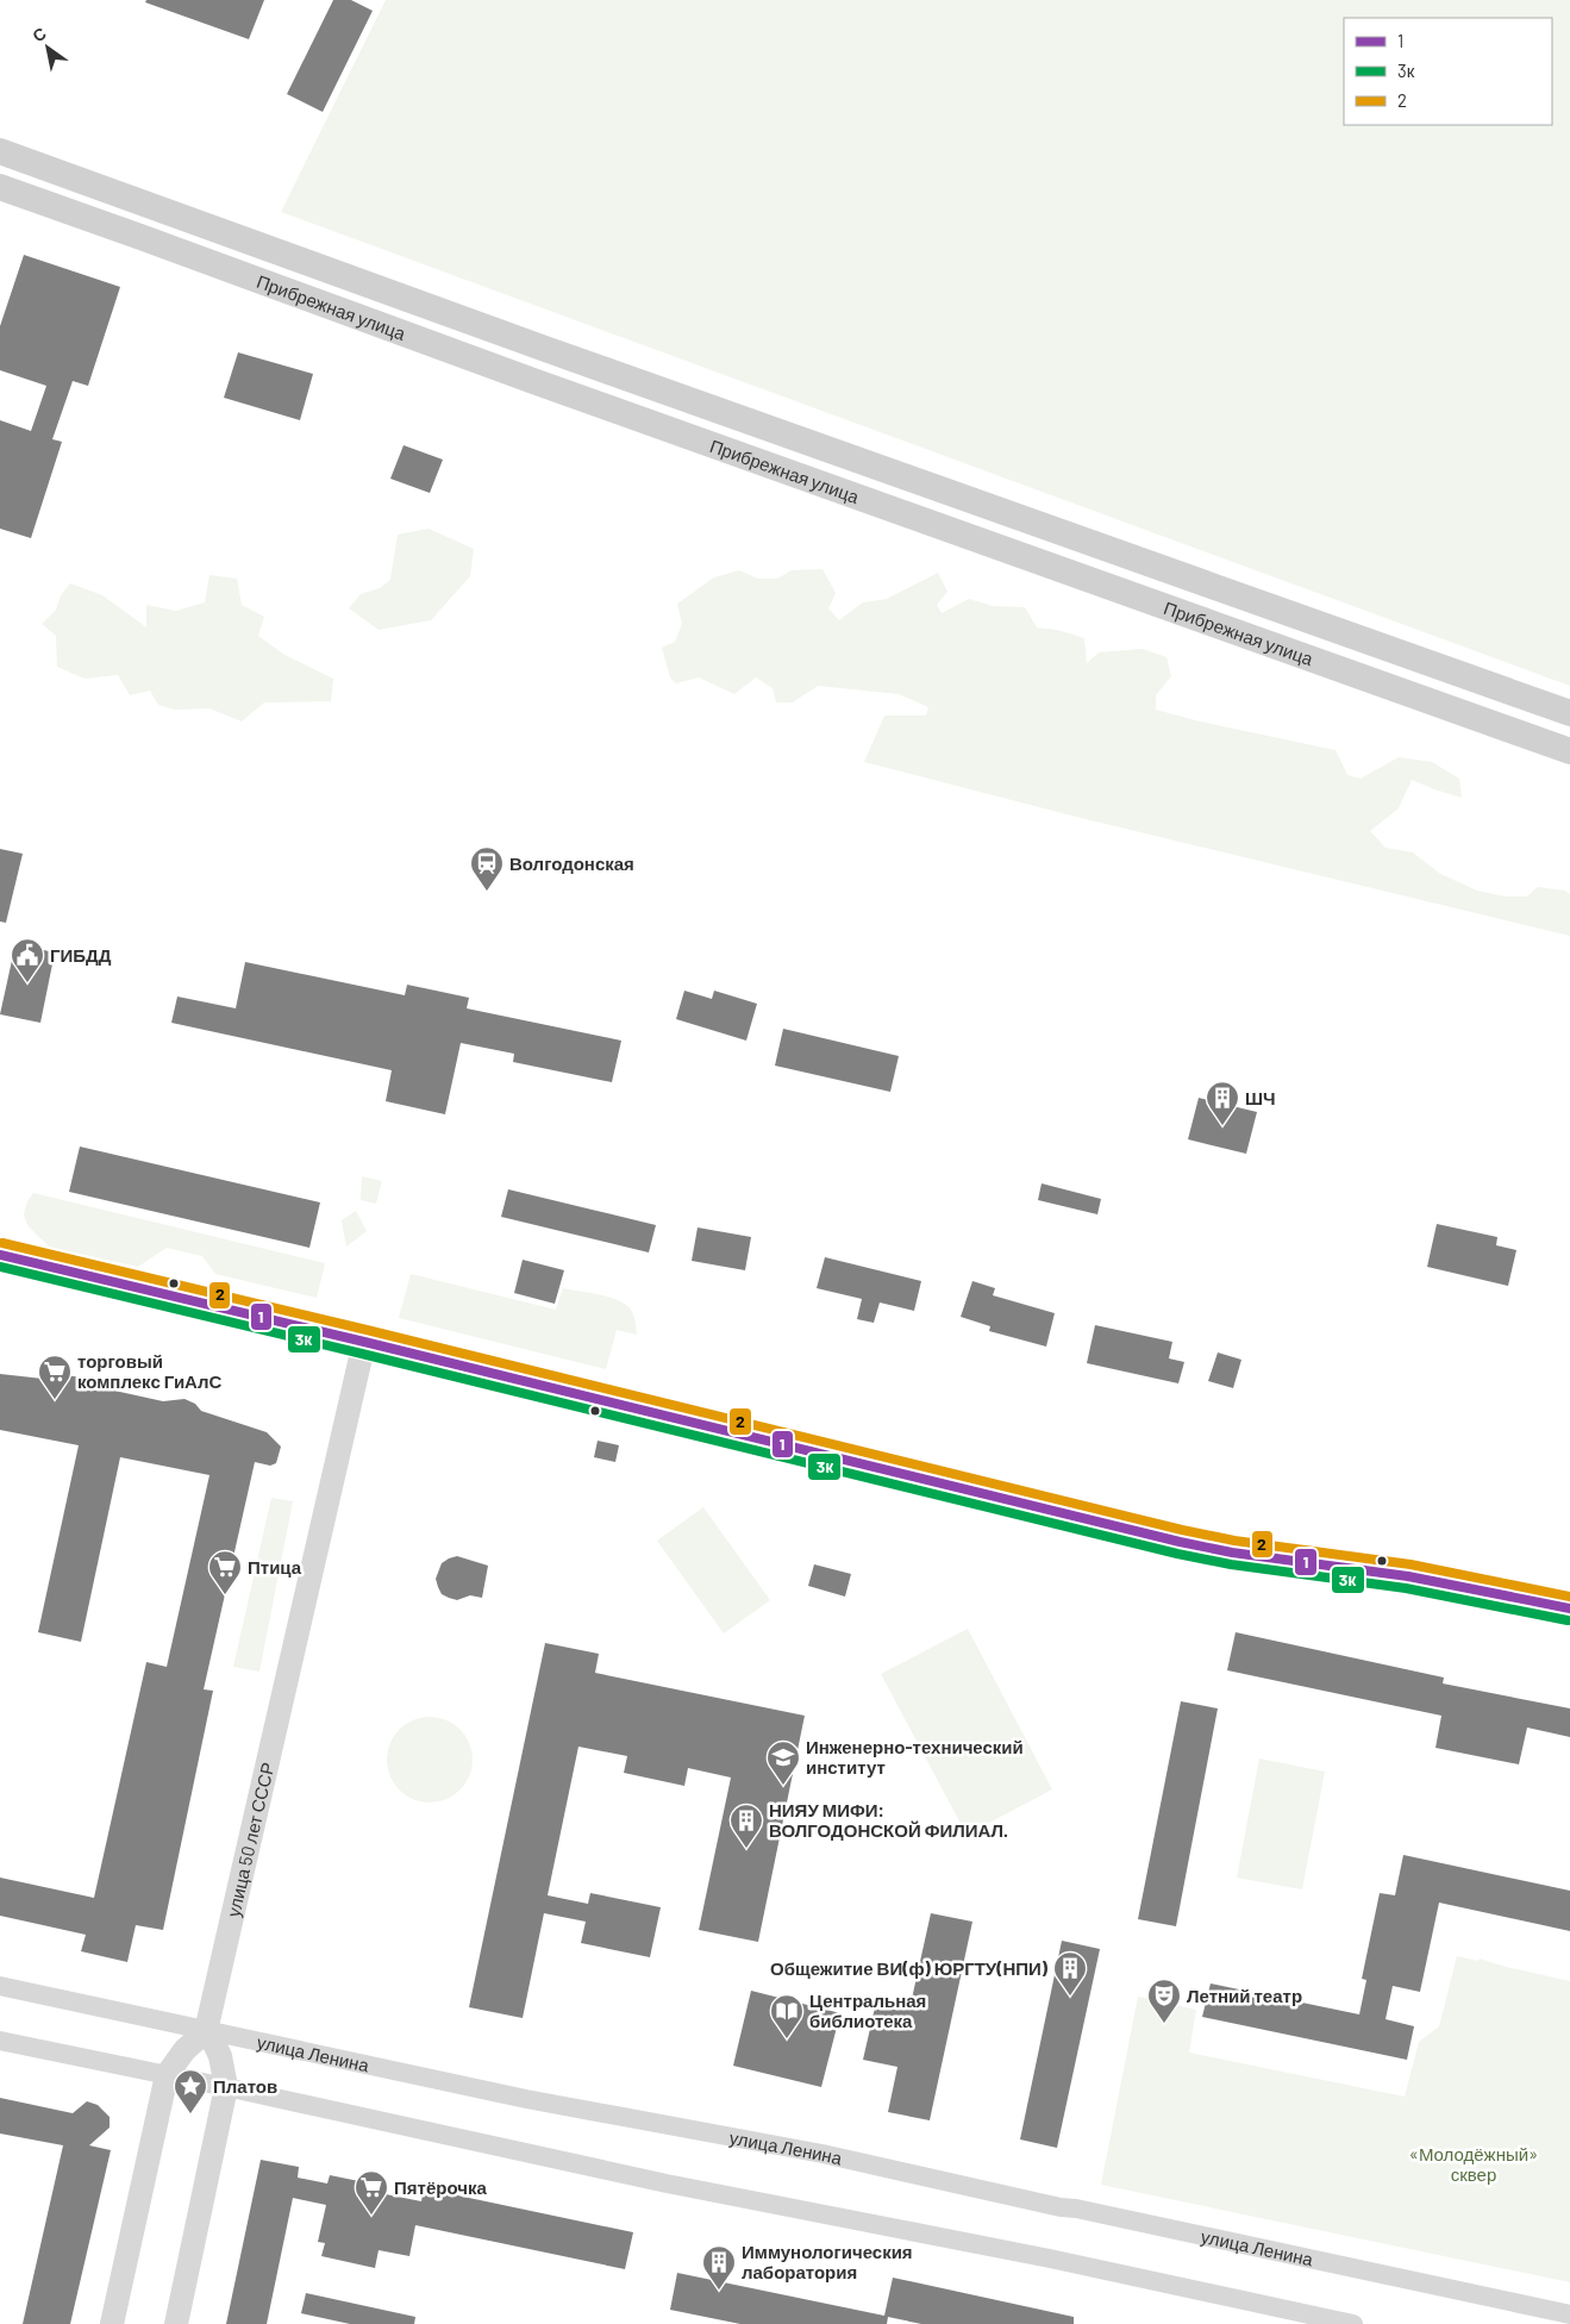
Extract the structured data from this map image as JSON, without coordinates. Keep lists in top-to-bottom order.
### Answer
{
  "streets": {
    "main road": ["Прибрежная улица"],
    "street": ["улица 50 лет СССР", "улица Ленина"]
  },
  "crossings": [
    ["улица 50 лет СССР", "улица Ленина"]
  ],
  "parks": ["«Молодёжный» сквер"],
  "places": {
    "station": ["Волгодонская"],
    "public building": ["ГИБДД"],
    "building": [
      "ШЧ",
      "НИЯУ МИФИ: ВОЛГОДОНСКОЙ ФИЛИАЛ.",
      "Общежитие ВИ(ф) ЮРГТУ(НПИ)",
      "Иммунологическия лаборатория"
    ],
    "supermarket": ["торговый комплекс ГиАлС", "Птица", "Пятёрочка"],
    "school or university": ["Инженерно-технический институт"],
    "theatre": ["Летний театр"],
    "library": ["Центральная библиотека"],
    "place": ["Платов"]
  },
  "lines": ["transit line 2", "transit line 1", "transit line 3к"],
  "legend": ["1", "3к", "2"],
  "north": "top left"
}
